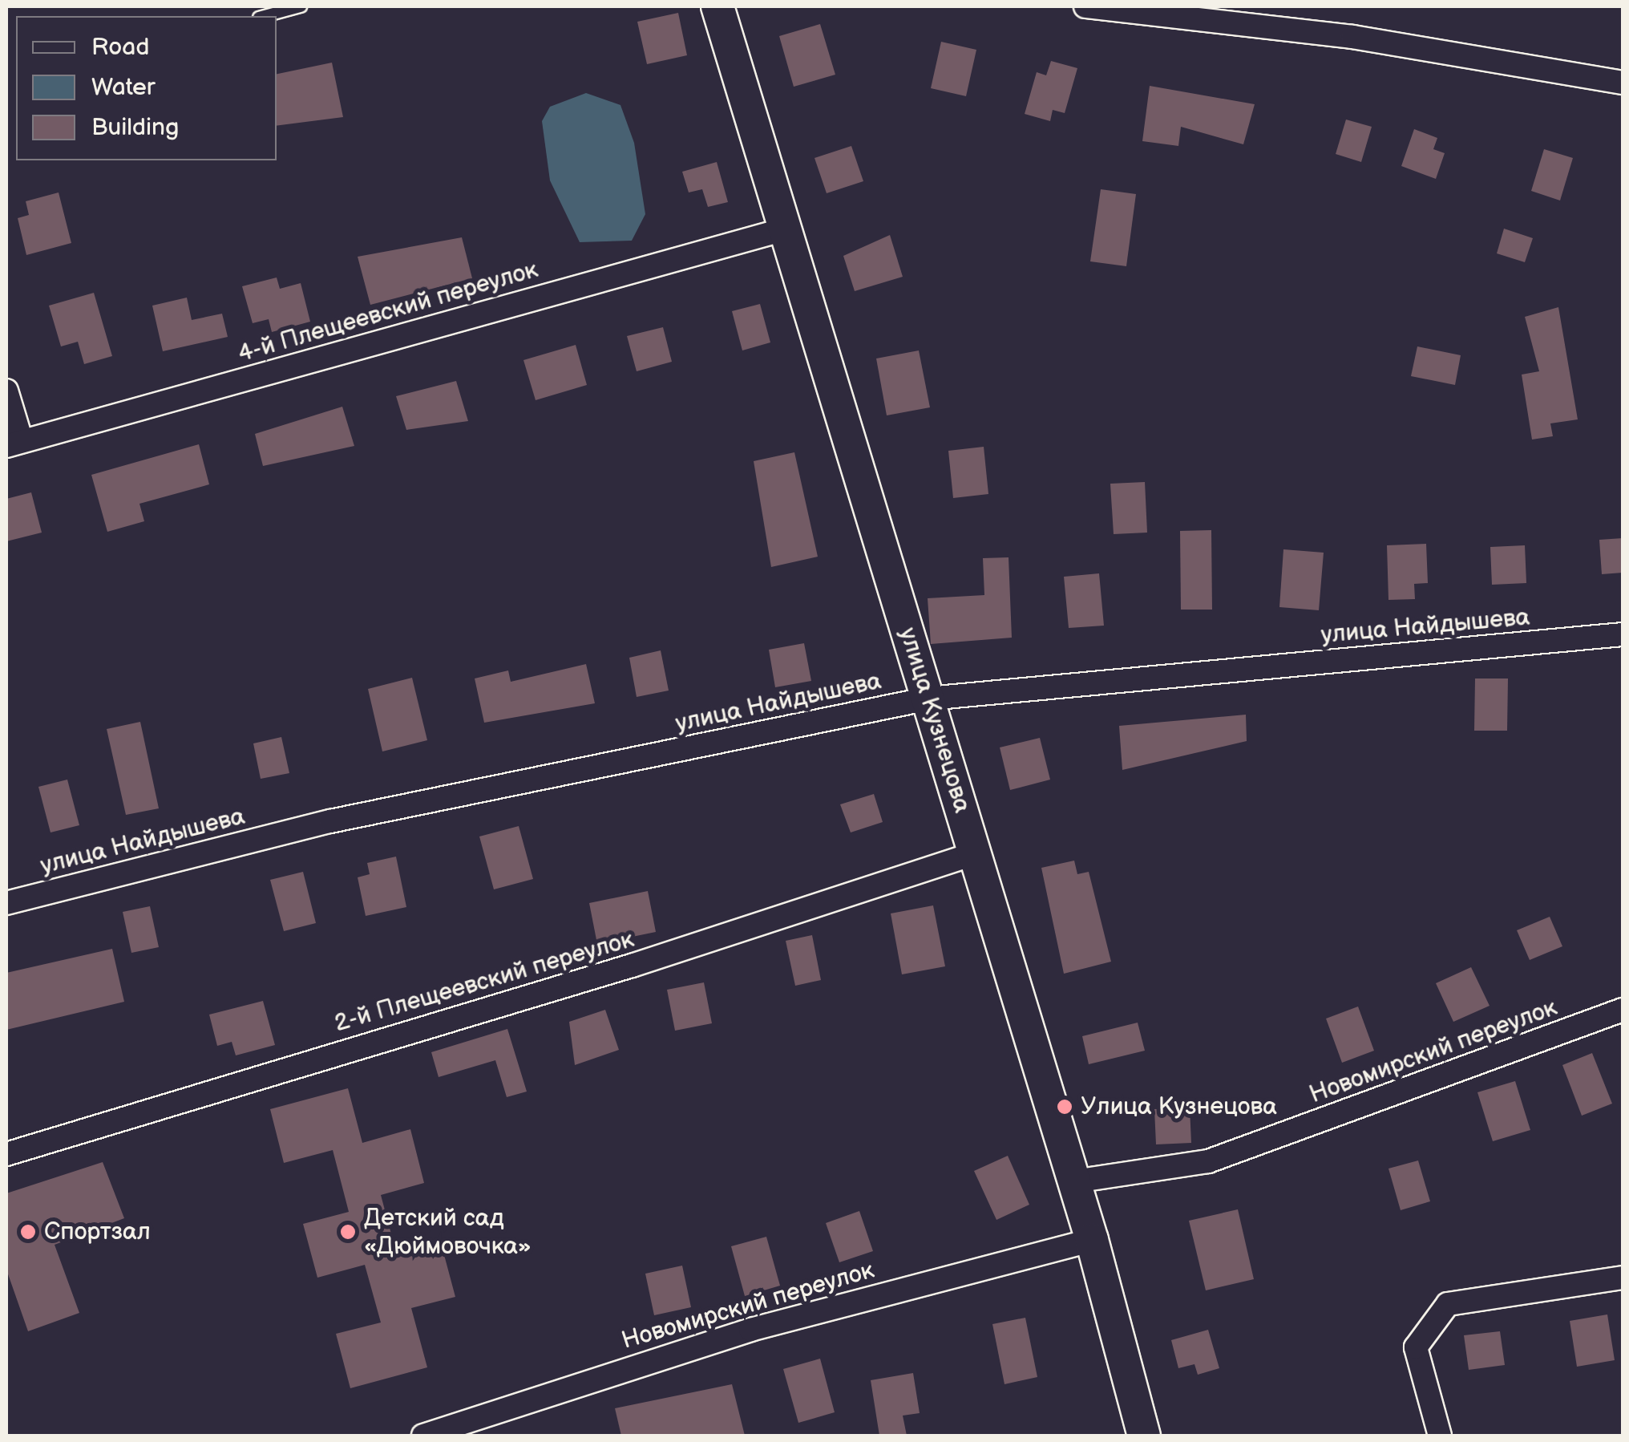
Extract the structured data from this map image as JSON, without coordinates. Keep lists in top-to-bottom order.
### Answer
{
  "streets": {
    "street": [
      "4-й Плещеевский переулок",
      "улица Найдышева",
      "улица Кузнецова",
      "2-й Плещеевский переулок",
      "Новомирский переулок"
    ]
  },
  "crossings": [
    ["4-й Плещеевский переулок", "улица Кузнецова"],
    ["улица Найдышева", "улица Кузнецова"],
    ["улица Кузнецова", "2-й Плещеевский переулок"],
    ["улица Кузнецова", "Новомирский переулок"]
  ],
  "places": ["Улица Кузнецова", "Спортзал", "Детский сад «Дюймовочка»"],
  "legend": ["Road", "Water", "Building"]
}
